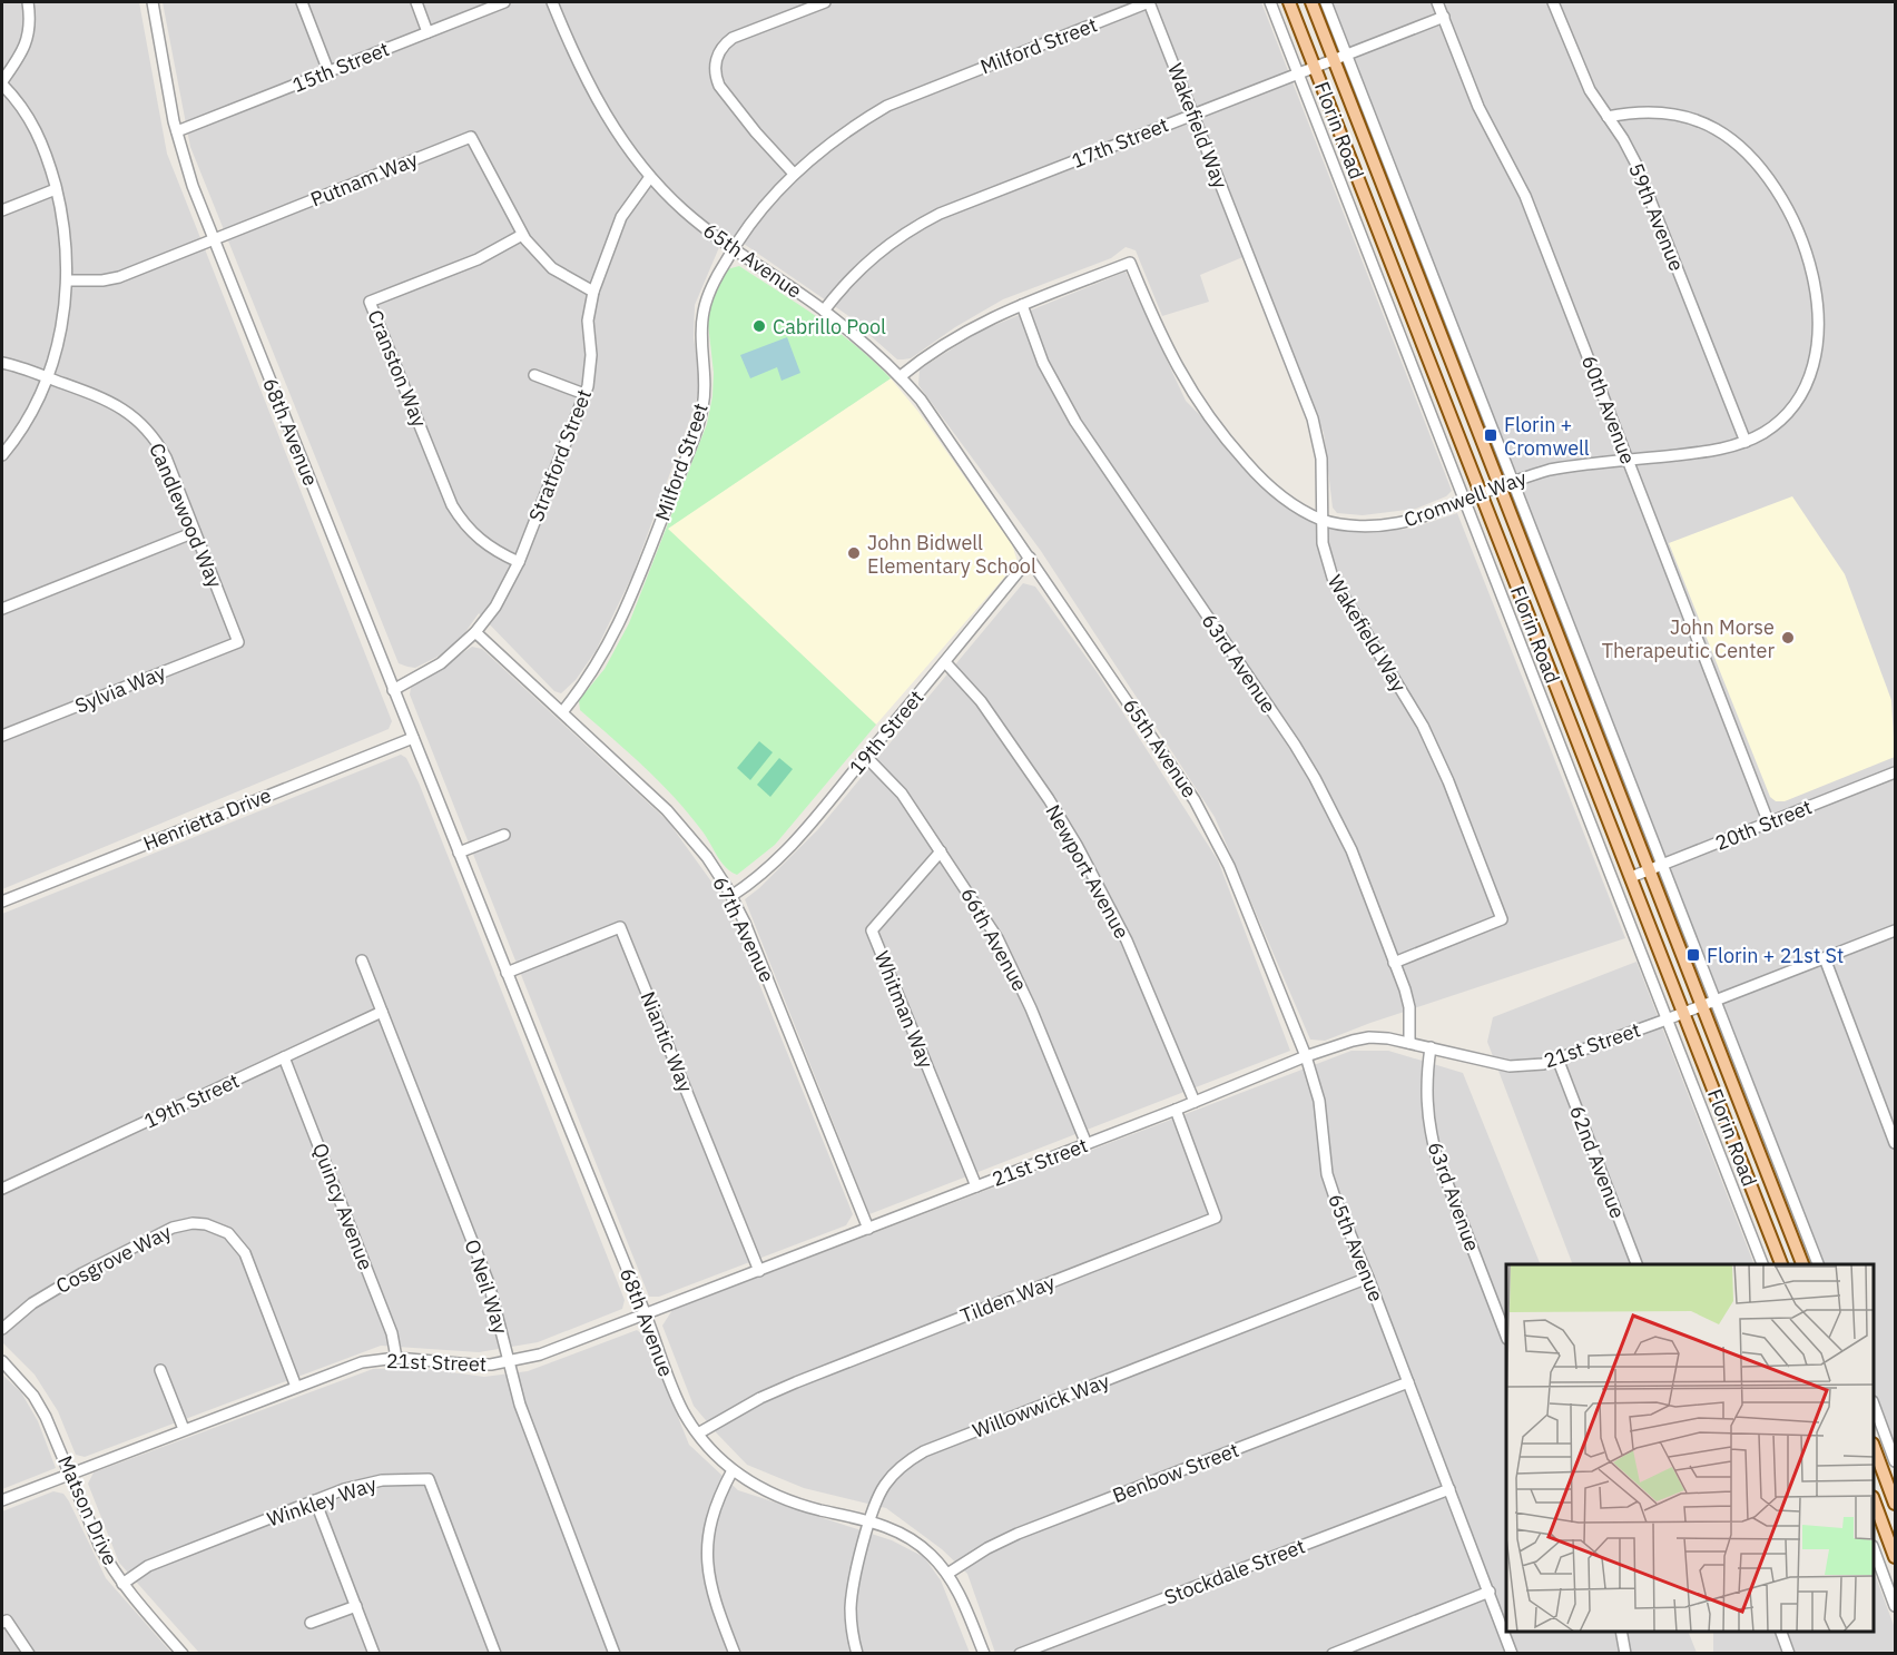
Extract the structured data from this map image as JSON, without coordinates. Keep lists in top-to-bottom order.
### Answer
{
  "streets": {
    "main road": ["Florin Road"],
    "street": [
      "Milford Street",
      "15th Street",
      "Wakefield Way",
      "17th Street",
      "Putnam Way",
      "59th Avenue",
      "65th Avenue",
      "Cranston Way",
      "60th Avenue",
      "68th Avenue",
      "Stratford Street",
      "Cromwell Way",
      "Candlewood Way",
      "63rd Avenue",
      "Sylvia Way",
      "19th Street",
      "Henrietta Drive",
      "20th Street",
      "Newport Avenue",
      "67th Avenue",
      "66th Avenue",
      "Whitman Way",
      "Niantic Way",
      "21st Street",
      "62nd Avenue",
      "Quincy Avenue",
      "Cosgrove Way",
      "O Neil Way",
      "Tilden Way",
      "Willowwick Way",
      "Benbow Street",
      "Winkley Way",
      "Matson Drive",
      "Stockdale Street"
    ]
  },
  "crossings": [
    ["Milford Street", "Wakefield Way"],
    ["Milford Street", "65th Avenue"],
    ["Milford Street", "67th Avenue"],
    ["15th Street", "68th Avenue"],
    ["Wakefield Way", "17th Street"],
    ["Wakefield Way", "Cromwell Way"],
    ["Wakefield Way", "63rd Avenue"],
    ["Florin Road", "17th Street"],
    ["Florin Road", "Cromwell Way"],
    ["Florin Road", "20th Street"],
    ["Florin Road", "21st Street"],
    ["17th Street", "65th Avenue"],
    ["17th Street", "60th Avenue"],
    ["Putnam Way", "Cranston Way"],
    ["Putnam Way", "68th Avenue"],
    ["Putnam Way", "Stratford Street"],
    ["59th Avenue", "Cromwell Way"],
    ["65th Avenue", "Stratford Street"],
    ["65th Avenue", "Cromwell Way"],
    ["65th Avenue", "19th Street"],
    ["65th Avenue", "21st Street"],
    ["65th Avenue", "Willowwick Way"],
    ["65th Avenue", "Benbow Street"],
    ["65th Avenue", "Stockdale Street"],
    ["Cranston Way", "Stratford Street"],
    ["60th Avenue", "Cromwell Way"],
    ["60th Avenue", "20th Street"],
    ["68th Avenue", "Stratford Street"],
    ["68th Avenue", "Henrietta Drive"],
    ["68th Avenue", "Niantic Way"],
    ["68th Avenue", "21st Street"],
    ["68th Avenue", "Tilden Way"],
    ["68th Avenue", "Willowwick Way"],
    ["68th Avenue", "Benbow Street"],
    ["Stratford Street", "67th Avenue"],
    ["Cromwell Way", "63rd Avenue"],
    ["Candlewood Way", "Sylvia Way"],
    ["63rd Avenue", "21st Street"],
    ["19th Street", "Newport Avenue"],
    ["19th Street", "67th Avenue"],
    ["19th Street", "66th Avenue"],
    ["19th Street", "Quincy Avenue"],
    ["19th Street", "O Neil Way"],
    ["Newport Avenue", "21st Street"],
    ["67th Avenue", "21st Street"],
    ["66th Avenue", "Whitman Way"],
    ["66th Avenue", "21st Street"],
    ["Whitman Way", "21st Street"],
    ["Niantic Way", "21st Street"],
    ["21st Street", "62nd Avenue"],
    ["21st Street", "Quincy Avenue"],
    ["21st Street", "Cosgrove Way"],
    ["21st Street", "O Neil Way"],
    ["21st Street", "Tilden Way"],
    ["21st Street", "Matson Drive"],
    ["Winkley Way", "Matson Drive"]
  ],
  "places": {
    "other": ["Cabrillo Pool", "John Bidwell Elementary School", "John Morse Therapeutic Center"],
    "transit": ["Florin + Cromwell", "Florin + 21st St"]
  }
}
